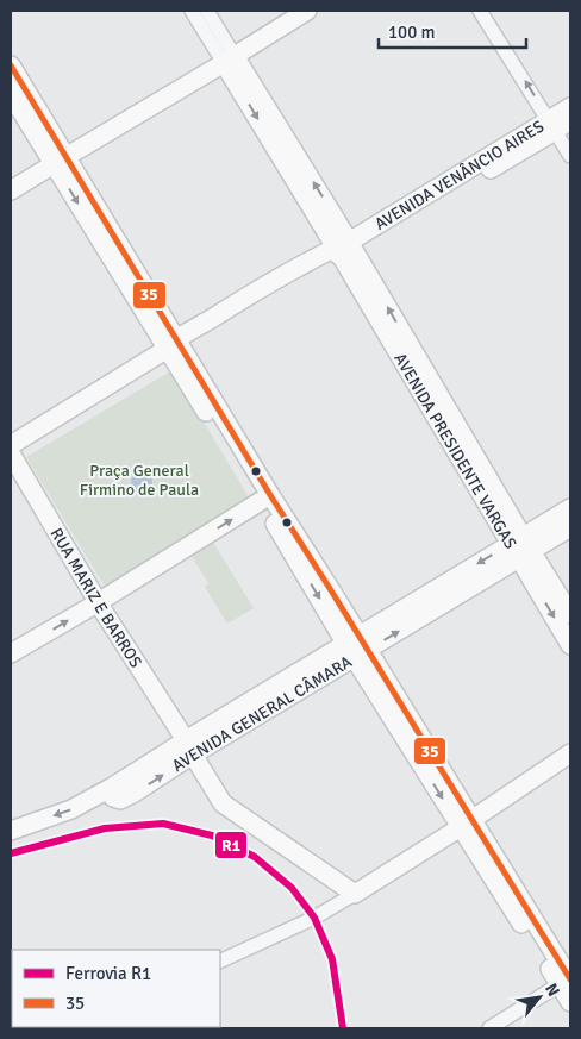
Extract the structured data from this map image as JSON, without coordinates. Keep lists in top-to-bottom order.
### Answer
{
  "streets": {
    "main road": [
      "AVENIDA VENÂNCIO AIRES",
      "AVENIDA PRESIDENTE VARGAS",
      "RUA MARIZ E BARROS",
      "AVENIDA GENERAL CÂMARA"
    ]
  },
  "crossings": [
    ["AVENIDA VENÂNCIO AIRES", "AVENIDA PRESIDENTE VARGAS"],
    ["AVENIDA PRESIDENTE VARGAS", "AVENIDA GENERAL CÂMARA"],
    ["RUA MARIZ E BARROS", "AVENIDA GENERAL CÂMARA"]
  ],
  "parks": ["Praça General Firmino de Paula"],
  "lines": ["transit line 35", "rail line R1"],
  "legend": ["Ferrovia R1", "35"],
  "scale_bar": "100 m",
  "north": "top right"
}
